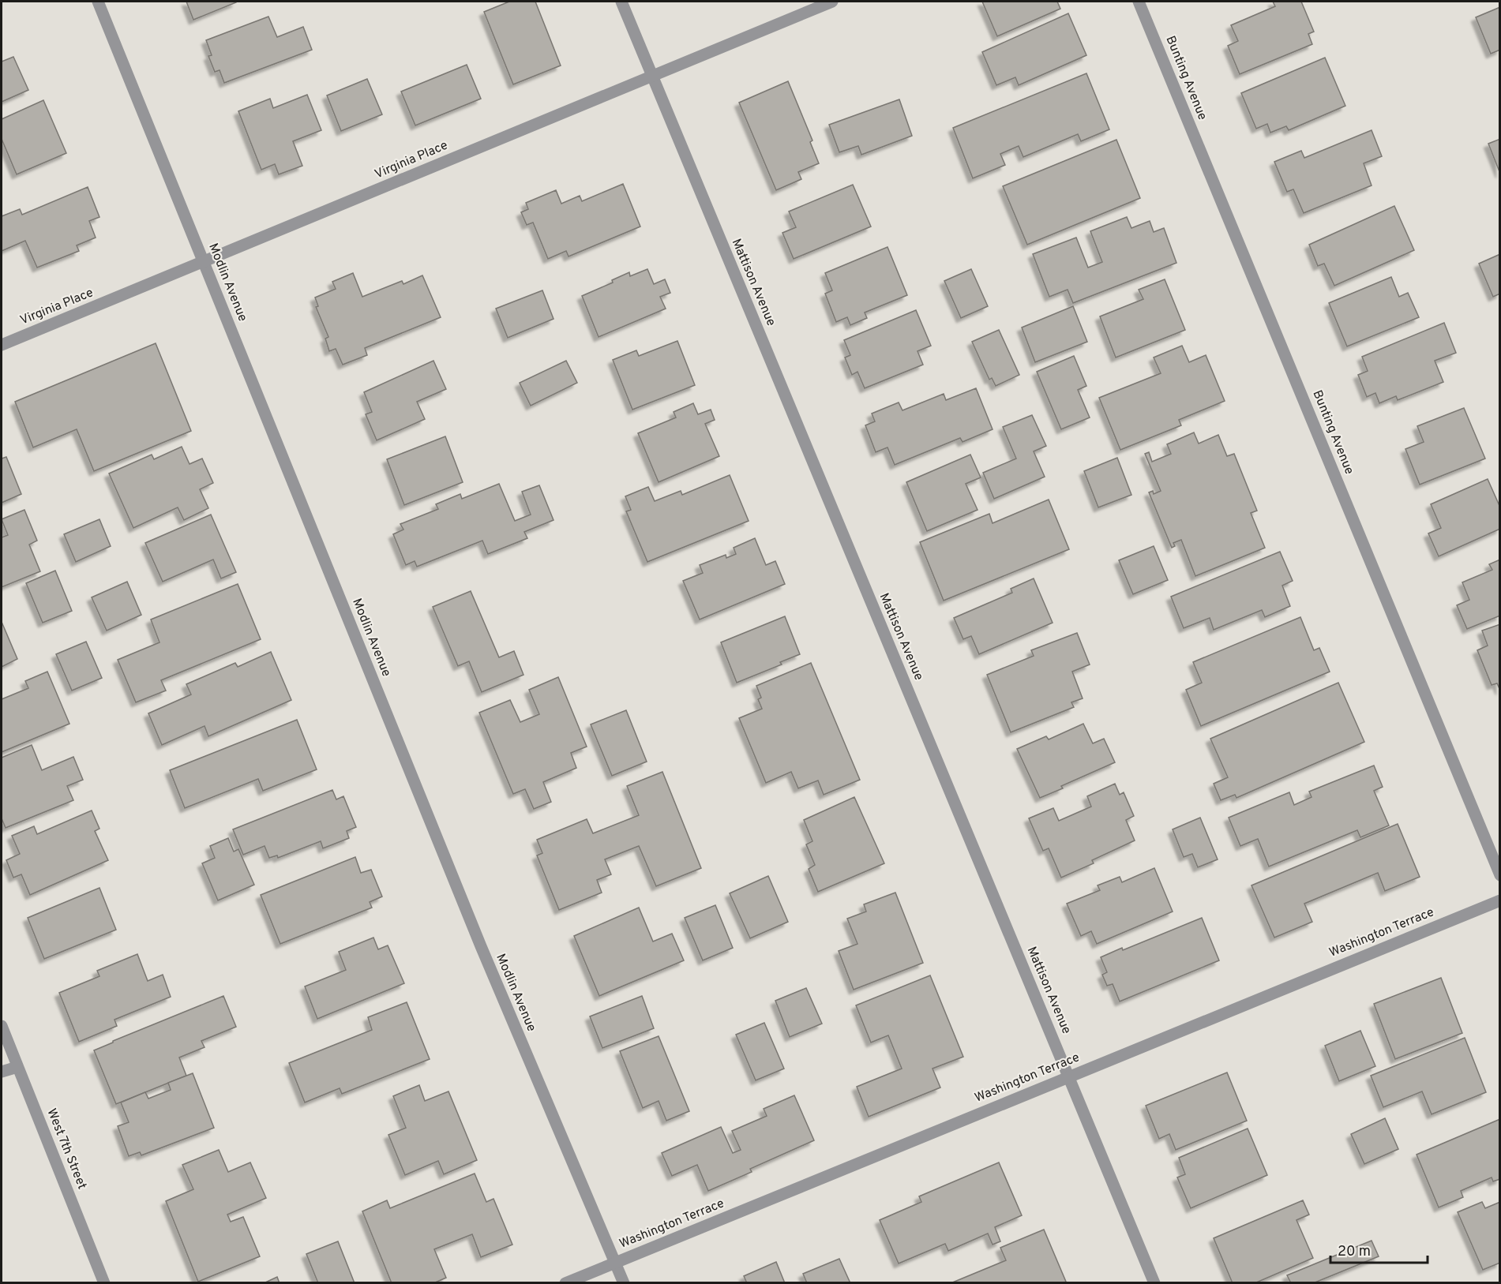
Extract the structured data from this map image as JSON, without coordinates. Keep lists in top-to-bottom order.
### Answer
{
  "streets": {
    "street": [
      "Bunting Avenue",
      "Virginia Place",
      "Modlin Avenue",
      "Mattison Avenue",
      "Washington Terrace",
      "West 7th Street"
    ]
  },
  "crossings": [
    ["Virginia Place", "Modlin Avenue"],
    ["Virginia Place", "Mattison Avenue"],
    ["Modlin Avenue", "Washington Terrace"],
    ["Mattison Avenue", "Washington Terrace"]
  ],
  "scale_bar": "20 m"
}
